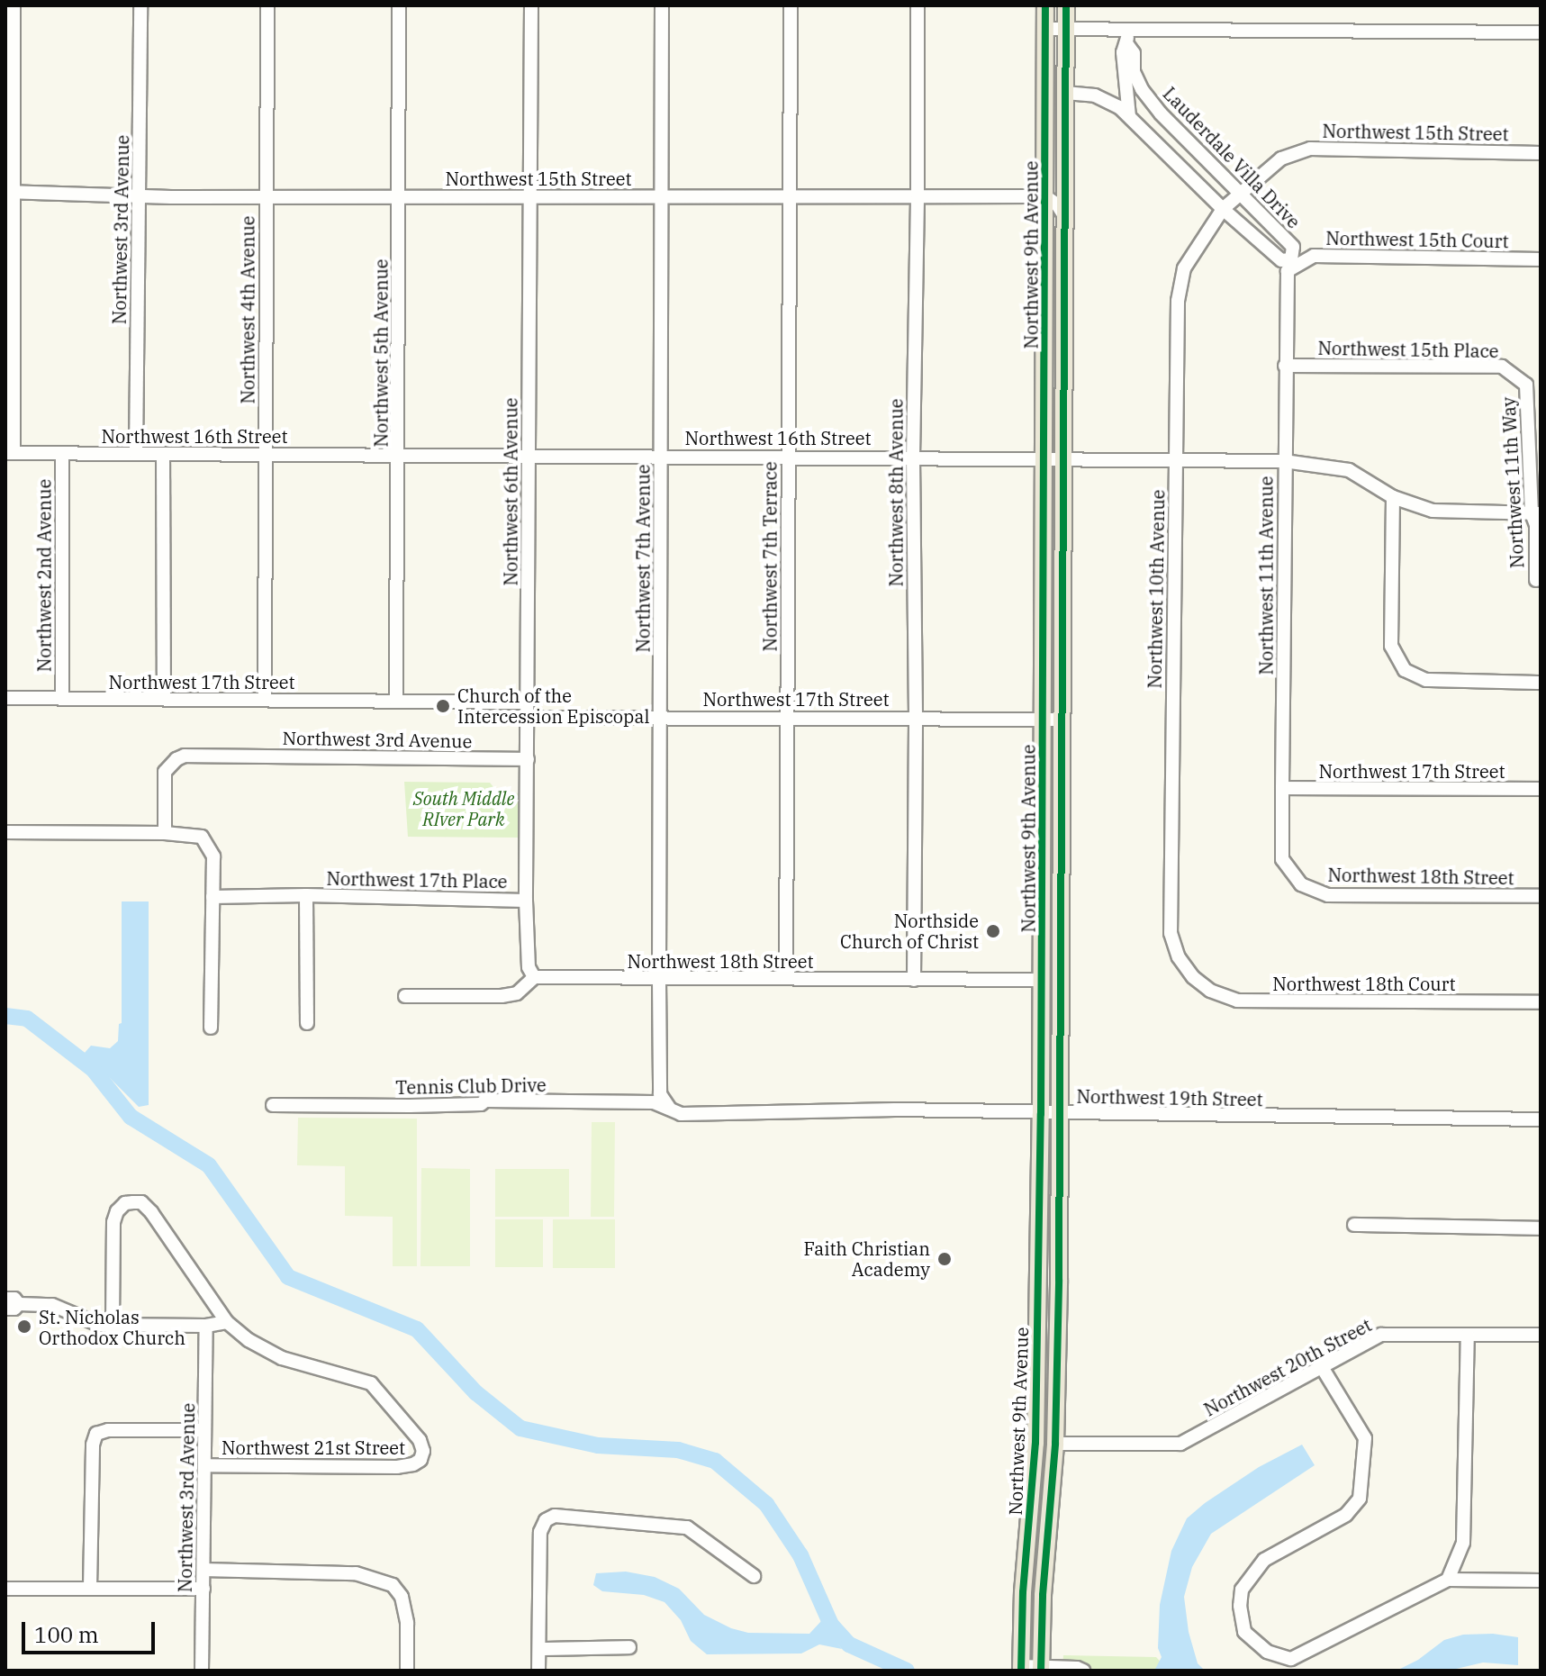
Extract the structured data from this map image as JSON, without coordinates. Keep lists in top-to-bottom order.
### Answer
{
  "streets": {
    "main road": ["Northwest 9th Avenue"],
    "street": [
      "Northwest 15th Street",
      "Lauderdale Villa Drive",
      "Northwest 3rd Avenue",
      "Northwest 15th Court",
      "Northwest 4th Avenue",
      "Northwest 15th Place",
      "Northwest 5th Avenue",
      "Northwest 16th Street",
      "Northwest 11th Way",
      "Northwest 6th Avenue",
      "Northwest 8th Avenue",
      "Northwest 7th Terrace",
      "Northwest 7th Avenue",
      "Northwest 2nd Avenue",
      "Northwest 11th Avenue",
      "Northwest 10th Avenue",
      "Northwest 17th Street",
      "Northwest 18th Street",
      "Northwest 17th Place",
      "Northwest 18th Court",
      "Tennis Club Drive",
      "Northwest 19th Street",
      "Northwest 20th Street",
      "Northwest 21st Street"
    ]
  },
  "crossings": [
    ["Northwest 15th Street", "Lauderdale Villa Drive"],
    ["Northwest 15th Street", "Northwest 3rd Avenue"],
    ["Northwest 15th Street", "Northwest 9th Avenue"],
    ["Northwest 15th Street", "Northwest 4th Avenue"],
    ["Northwest 15th Street", "Northwest 5th Avenue"],
    ["Northwest 15th Street", "Northwest 6th Avenue"],
    ["Northwest 15th Street", "Northwest 8th Avenue"],
    ["Northwest 15th Street", "Northwest 7th Terrace"],
    ["Northwest 15th Street", "Northwest 7th Avenue"],
    ["Northwest 15th Street", "Northwest 10th Avenue"],
    ["Lauderdale Villa Drive", "Northwest 15th Court"],
    ["Lauderdale Villa Drive", "Northwest 9th Avenue"],
    ["Lauderdale Villa Drive", "Northwest 11th Avenue"],
    ["Lauderdale Villa Drive", "Northwest 10th Avenue"],
    ["Northwest 3rd Avenue", "Northwest 16th Street"],
    ["Northwest 3rd Avenue", "Northwest 6th Avenue"],
    ["Northwest 3rd Avenue", "Northwest 21st Street"],
    ["Northwest 15th Court", "Northwest 11th Avenue"],
    ["Northwest 9th Avenue", "Northwest 16th Street"],
    ["Northwest 9th Avenue", "Northwest 17th Street"],
    ["Northwest 9th Avenue", "Northwest 18th Street"],
    ["Northwest 9th Avenue", "Northwest 19th Street"],
    ["Northwest 9th Avenue", "Northwest 20th Street"],
    ["Northwest 4th Avenue", "Northwest 16th Street"],
    ["Northwest 4th Avenue", "Northwest 17th Street"],
    ["Northwest 15th Place", "Northwest 11th Way"],
    ["Northwest 15th Place", "Northwest 11th Avenue"],
    ["Northwest 5th Avenue", "Northwest 16th Street"],
    ["Northwest 5th Avenue", "Northwest 17th Street"],
    ["Northwest 16th Street", "Northwest 11th Way"],
    ["Northwest 16th Street", "Northwest 6th Avenue"],
    ["Northwest 16th Street", "Northwest 8th Avenue"],
    ["Northwest 16th Street", "Northwest 7th Terrace"],
    ["Northwest 16th Street", "Northwest 7th Avenue"],
    ["Northwest 16th Street", "Northwest 2nd Avenue"],
    ["Northwest 16th Street", "Northwest 11th Avenue"],
    ["Northwest 16th Street", "Northwest 10th Avenue"],
    ["Northwest 6th Avenue", "Northwest 17th Street"],
    ["Northwest 6th Avenue", "Northwest 18th Street"],
    ["Northwest 6th Avenue", "Northwest 17th Place"],
    ["Northwest 8th Avenue", "Northwest 17th Street"],
    ["Northwest 8th Avenue", "Northwest 18th Street"],
    ["Northwest 7th Terrace", "Northwest 17th Street"],
    ["Northwest 7th Terrace", "Northwest 18th Street"],
    ["Northwest 7th Avenue", "Northwest 17th Street"],
    ["Northwest 7th Avenue", "Northwest 18th Street"],
    ["Northwest 7th Avenue", "Tennis Club Drive"],
    ["Northwest 7th Avenue", "Northwest 19th Street"],
    ["Northwest 2nd Avenue", "Northwest 17th Street"],
    ["Northwest 11th Avenue", "Northwest 17th Street"],
    ["Northwest 11th Avenue", "Northwest 18th Street"],
    ["Northwest 10th Avenue", "Northwest 18th Court"],
    ["Tennis Club Drive", "Northwest 19th Street"]
  ],
  "parks": ["South Middle RIver Park"],
  "places": [
    "Church of the Intercession Episcopal",
    "Northside Church of Christ",
    "Faith Christian Academy",
    "St. Nicholas Orthodox Church"
  ],
  "scale_bar": "100 m"
}
